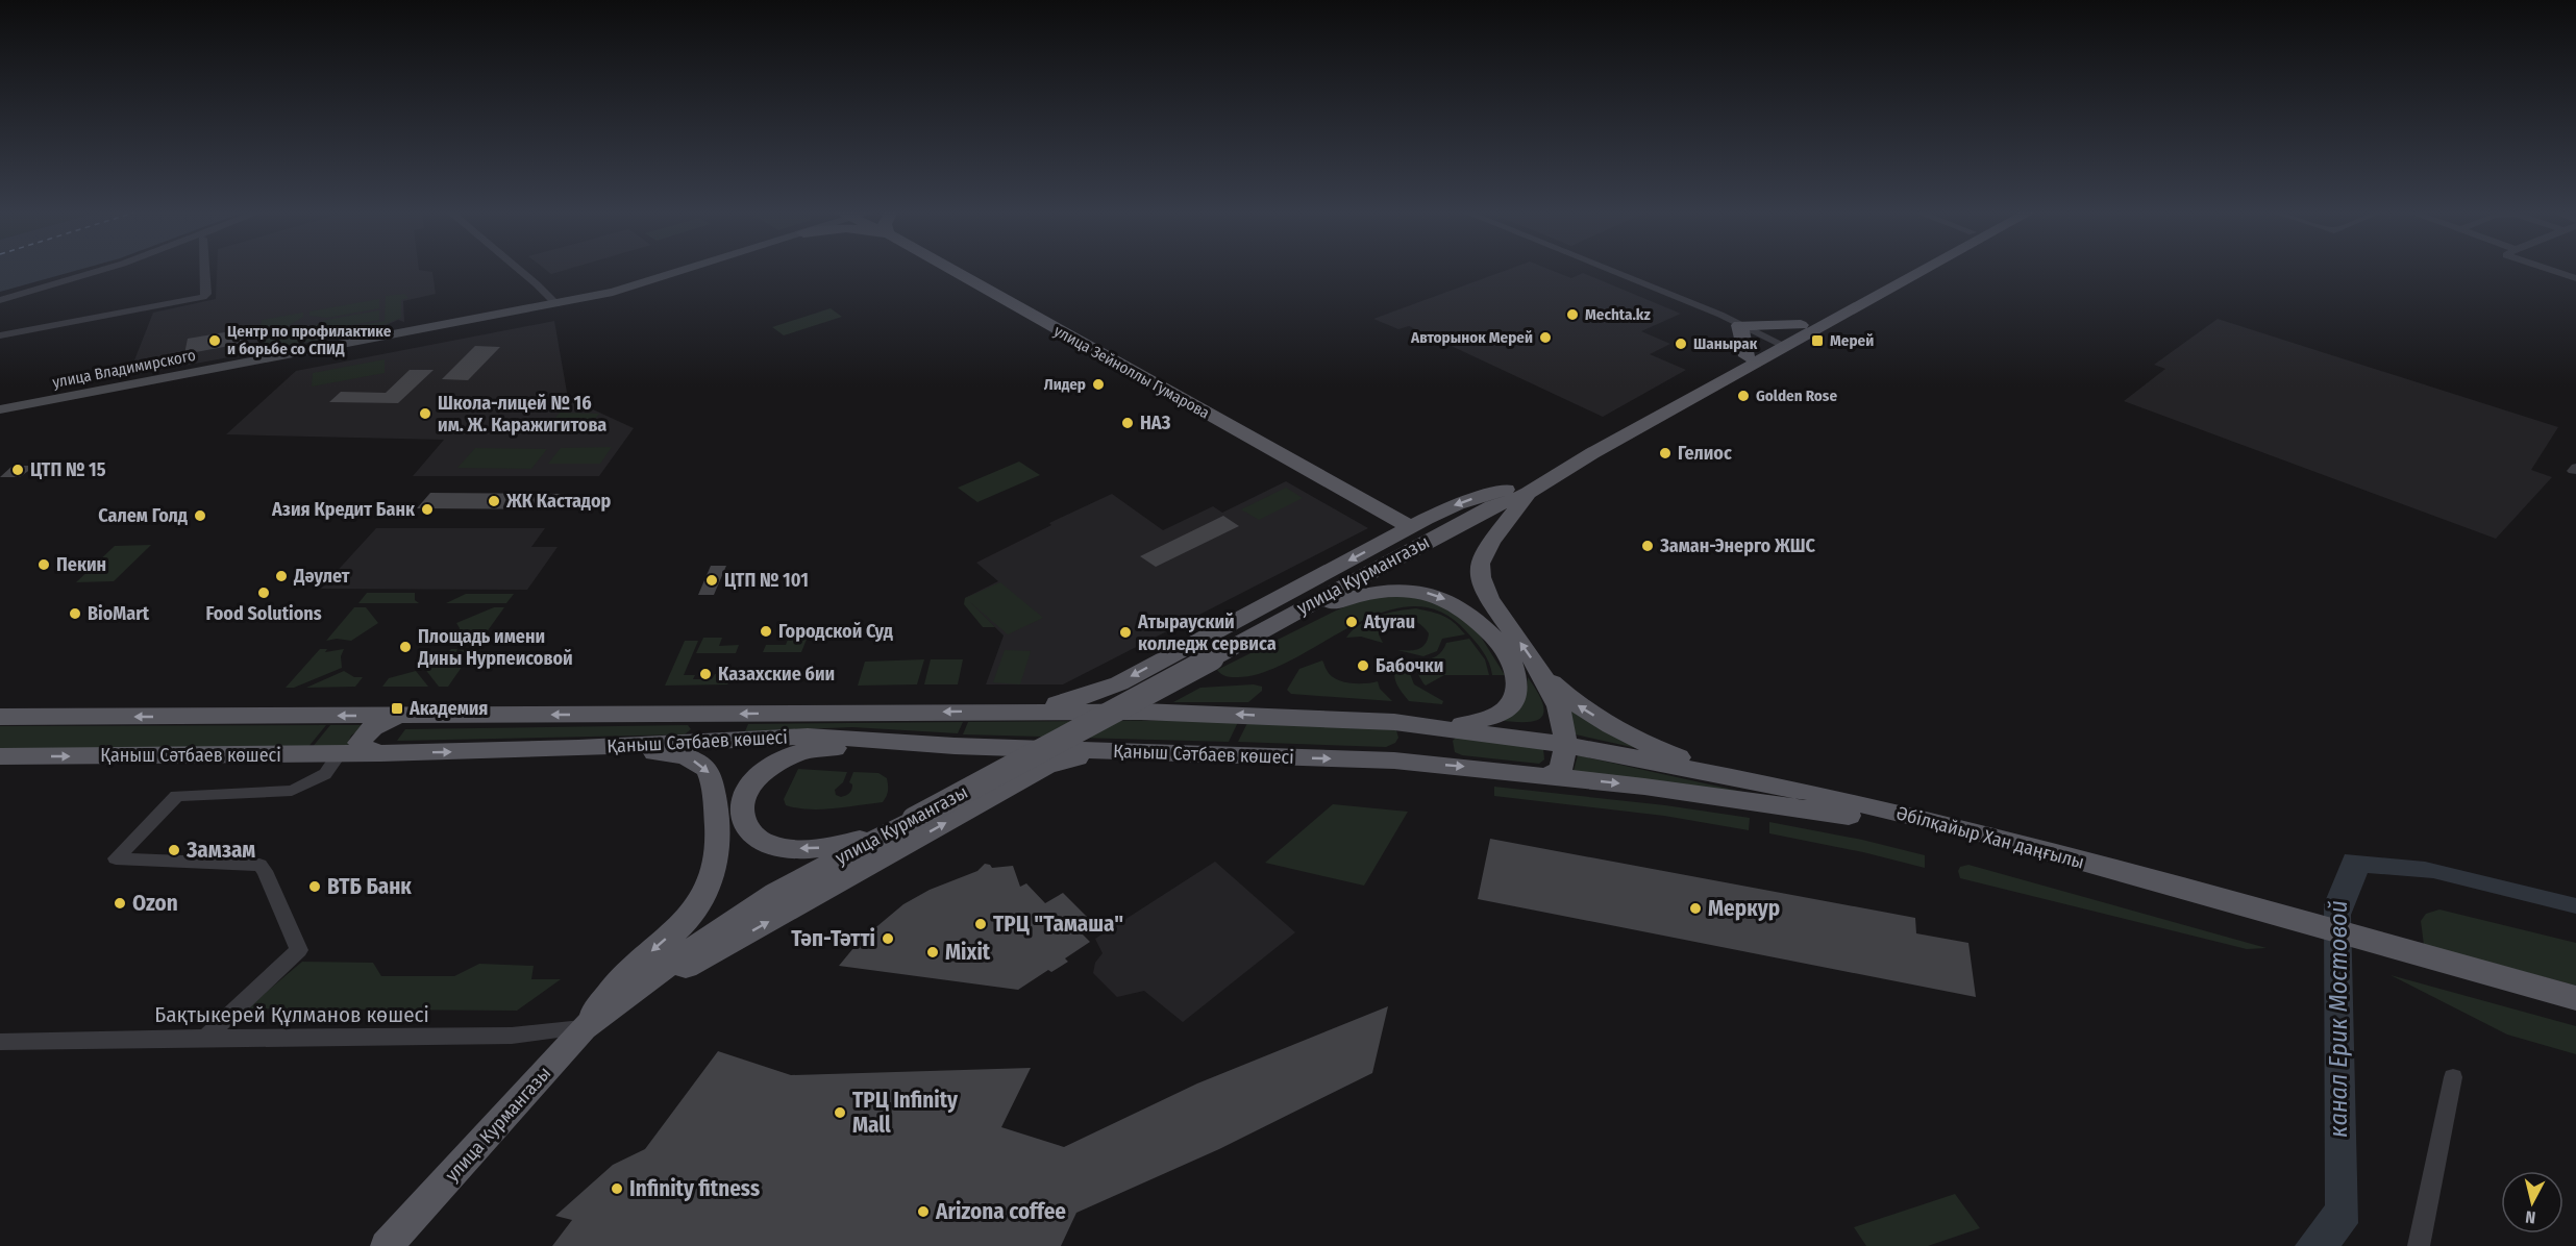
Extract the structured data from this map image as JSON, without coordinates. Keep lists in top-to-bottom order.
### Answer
{
  "streets": {
    "main road": [
      "улица Зейноллы Гумарова",
      "улица Курмангазы",
      "Қаныш Сәтбаев көшесі",
      "Әбілқайыр Хан даңғылы"
    ],
    "street": ["улица Владимирского", "Бақтыкерей Құлманов көшесі"]
  },
  "crossings": [
    ["улица Курмангазы", "Бақтыкерей Құлманов көшесі"],
    ["Қаныш Сәтбаев көшесі", "Әбілқайыр Хан даңғылы"]
  ],
  "water": ["канал Ерик Мостовой"],
  "places": {
    "other": [
      "Mechta.kz",
      "Авторынок Мерей",
      "Центр по профилактике и борьбе со СПИД",
      "Шанырак",
      "Лидер",
      "Golden Rose",
      "Школа-лицей № 16 им. Ж. Каражигитова",
      "НАЗ",
      "Гелиос",
      "ЦТП № 15",
      "ЖК Кастадор",
      "Азия Кредит Банк",
      "Салем Голд",
      "Заман-Энерго ЖШС",
      "Пекин",
      "Дәулет",
      "ЦТП № 101",
      "Food Solutions",
      "BioMart",
      "Atyrau",
      "Городской Суд",
      "Атырауский колледж сервиса",
      "Площадь имени Дины Нурпеисовой",
      "Бабочки",
      "Казахские бии",
      "Замзам",
      "ВТБ Банк",
      "Ozon",
      "Меркур",
      "ТРЦ \"Тамаша\"",
      "Тәп-Тәтті",
      "Mixit",
      "ТРЦ Infinity Mall",
      "Infinity fitness",
      "Arizona coffee"
    ],
    "transit": ["Мерей", "Академия"]
  },
  "north": "bottom"
}
